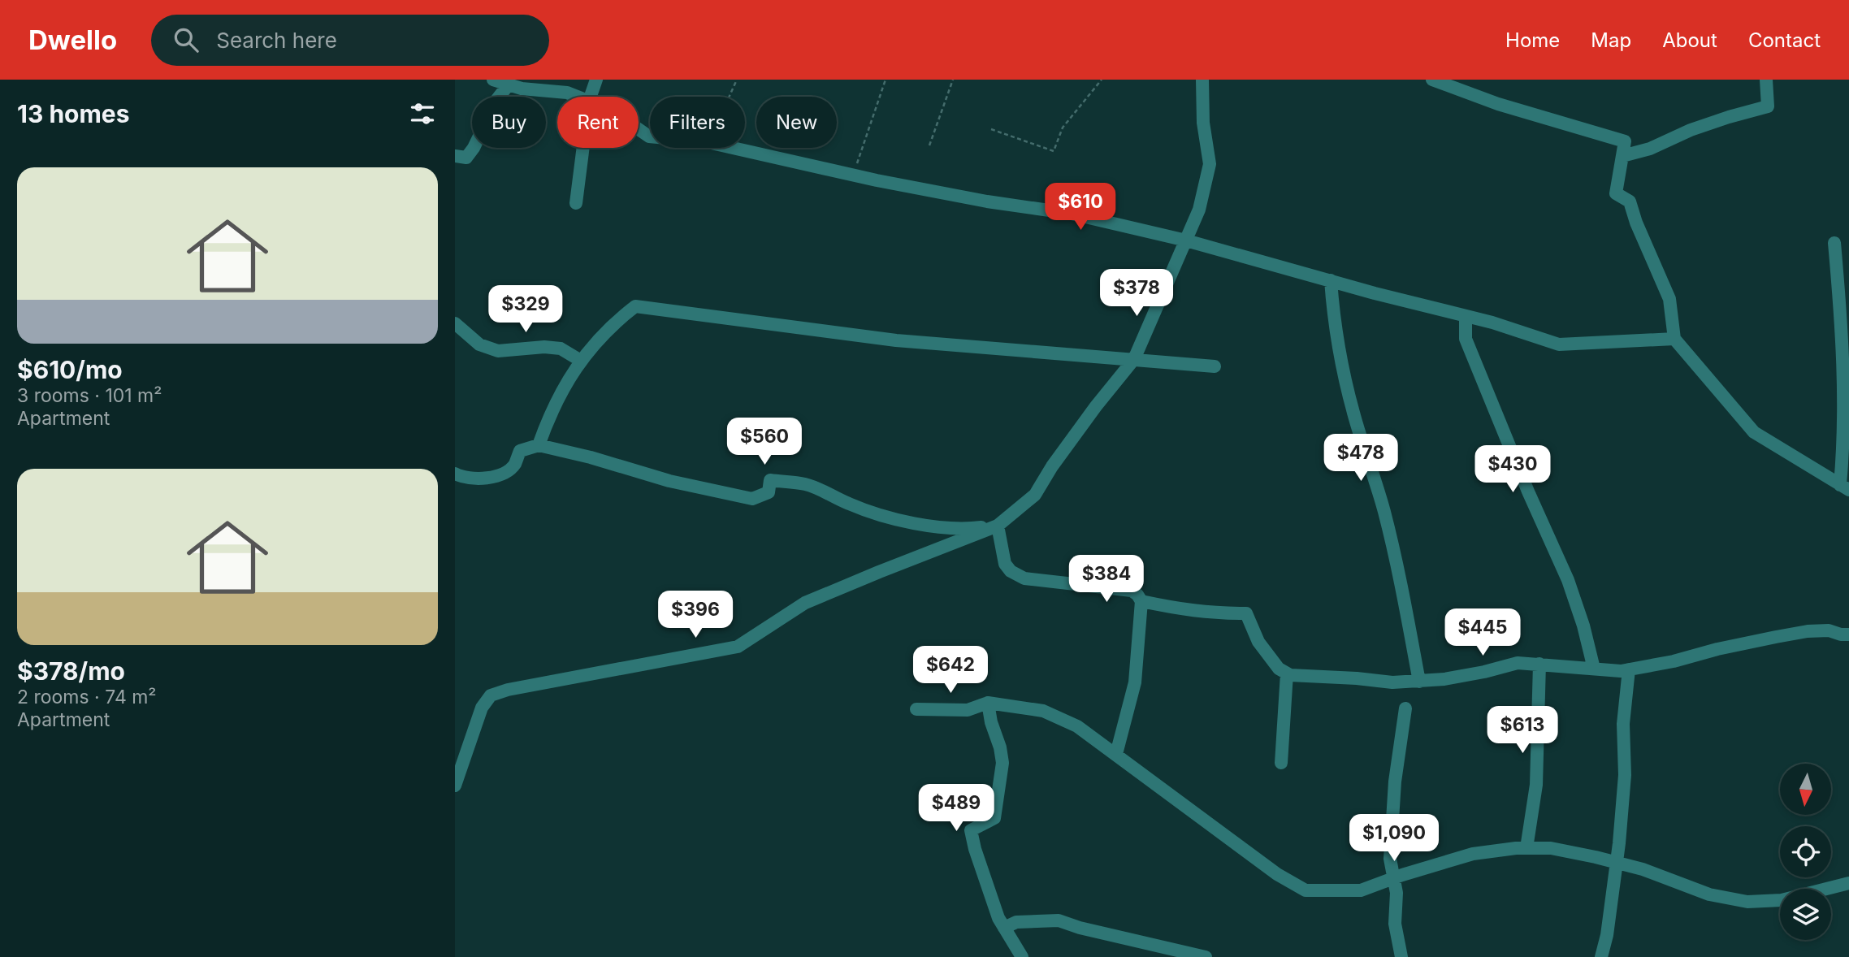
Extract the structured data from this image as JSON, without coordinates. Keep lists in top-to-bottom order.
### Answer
{
  "north": "bottom",
  "page": {
    "header": "Dwello",
    "search": "Search here",
    "nav": [
      "Home",
      "Map",
      "About",
      "Contact"
    ],
    "heading": "13 homes",
    "chip": [
      "Buy",
      "Rent",
      "Filters",
      "New"
    ],
    "list": [
      {
        "name": "$610/mo",
        "note": "3 rooms · 101 m² · Apartment"
      },
      {
        "name": "$378/mo",
        "note": "2 rooms · 74 m² · Apartment"
      }
    ],
    "price": [
      "$610",
      "$378",
      "$329",
      "$560",
      "$478",
      "$430",
      "$384",
      "$396",
      "$445",
      "$642",
      "$613",
      "$489",
      "$1,090"
    ]
  }
}
